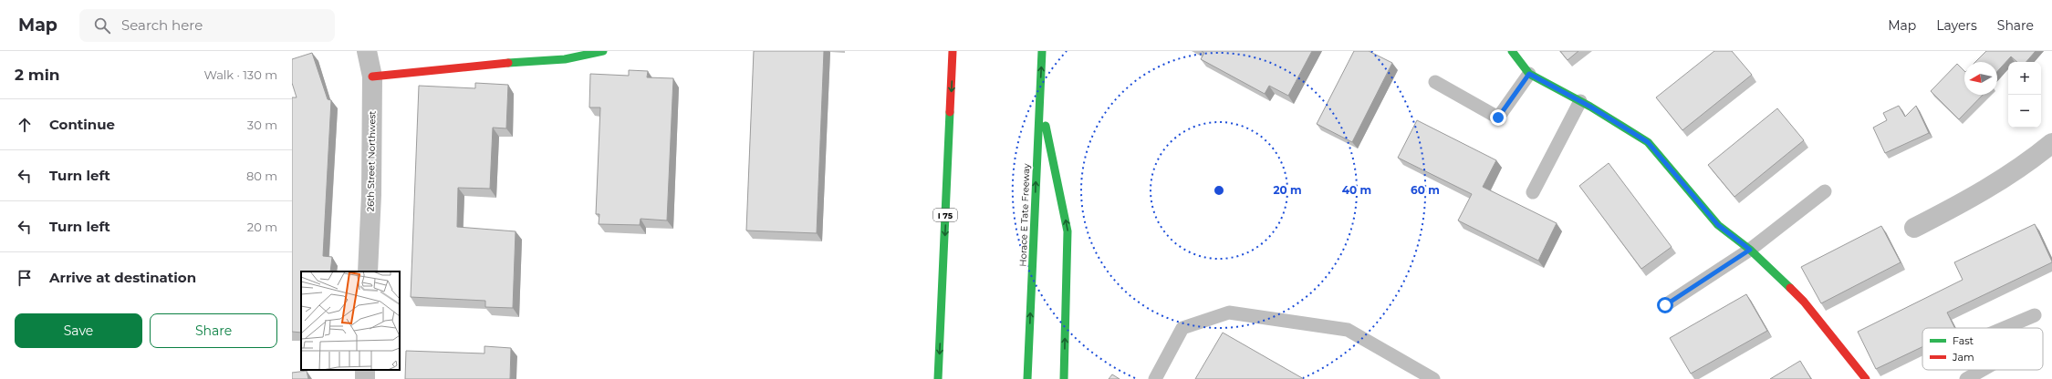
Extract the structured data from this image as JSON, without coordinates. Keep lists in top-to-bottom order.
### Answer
{
  "streets": {
    "main road": ["I 75", "Horace E Tate Freeway"],
    "street": ["26th Street Northwest"]
  },
  "legend": ["Fast", "Jam"],
  "north": "left",
  "page": {
    "header": "Map",
    "search": "Search here",
    "nav": ["Map", "Layers", "Share"],
    "heading": ["2 min", "Walk · 130 m"],
    "map_buttons": ["+", "−"],
    "list": [
      ["Continue", "30 m"],
      ["Turn left", "80 m"],
      ["Turn left", "20 m"],
      "Arrive at destination"
    ],
    "buttons": ["Save", "Share"]
  },
  "rings": ["20 m", "40 m", "60 m"]
}
